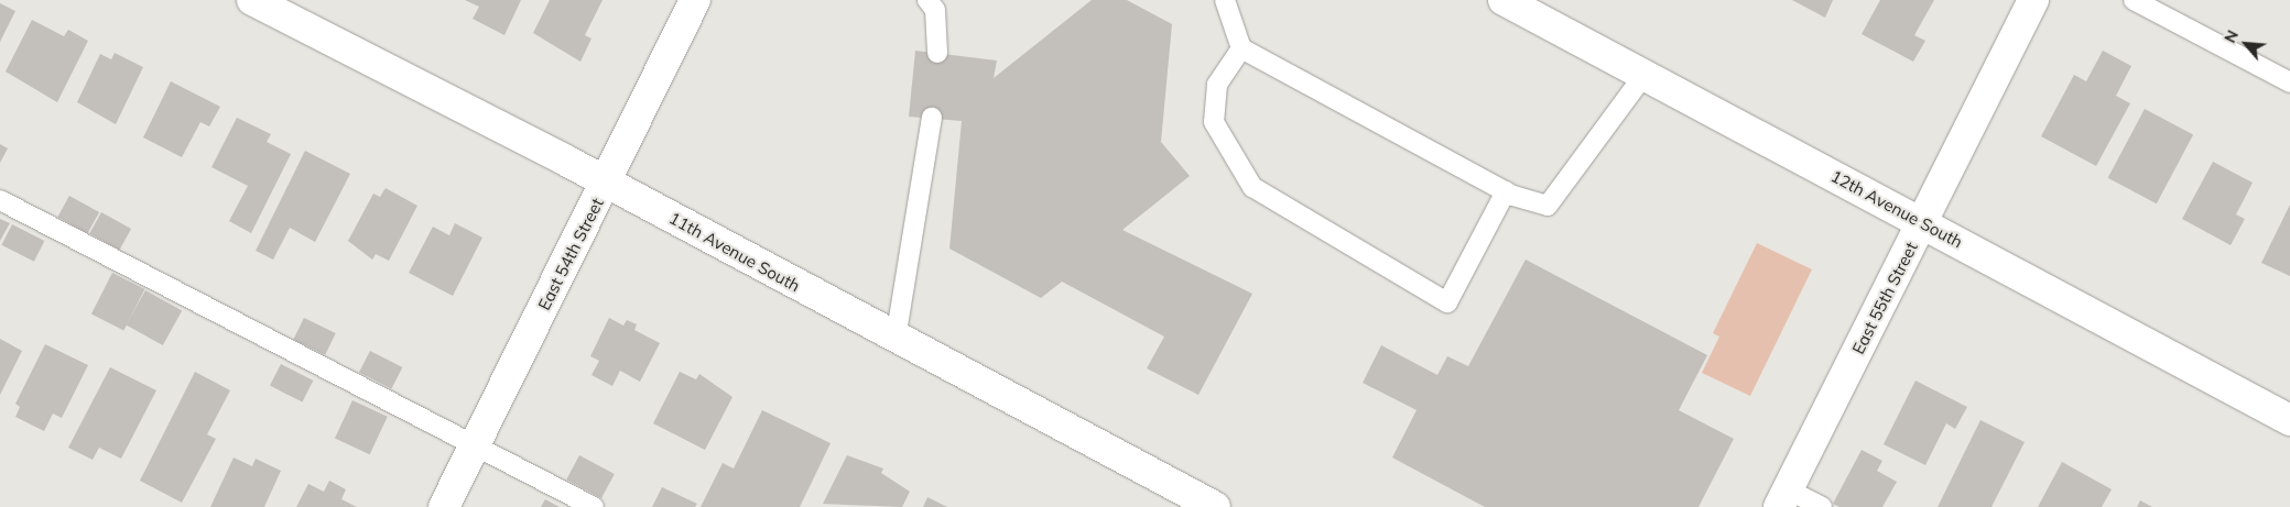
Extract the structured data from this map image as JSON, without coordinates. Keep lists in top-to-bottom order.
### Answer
{
  "streets": {
    "street": [
      "12th Avenue South",
      "11th Avenue South",
      "East 54th Street",
      "East 55th Street"
    ]
  },
  "crossings": [
    ["12th Avenue South", "East 55th Street"],
    ["11th Avenue South", "East 54th Street"]
  ],
  "north": "top left"
}
